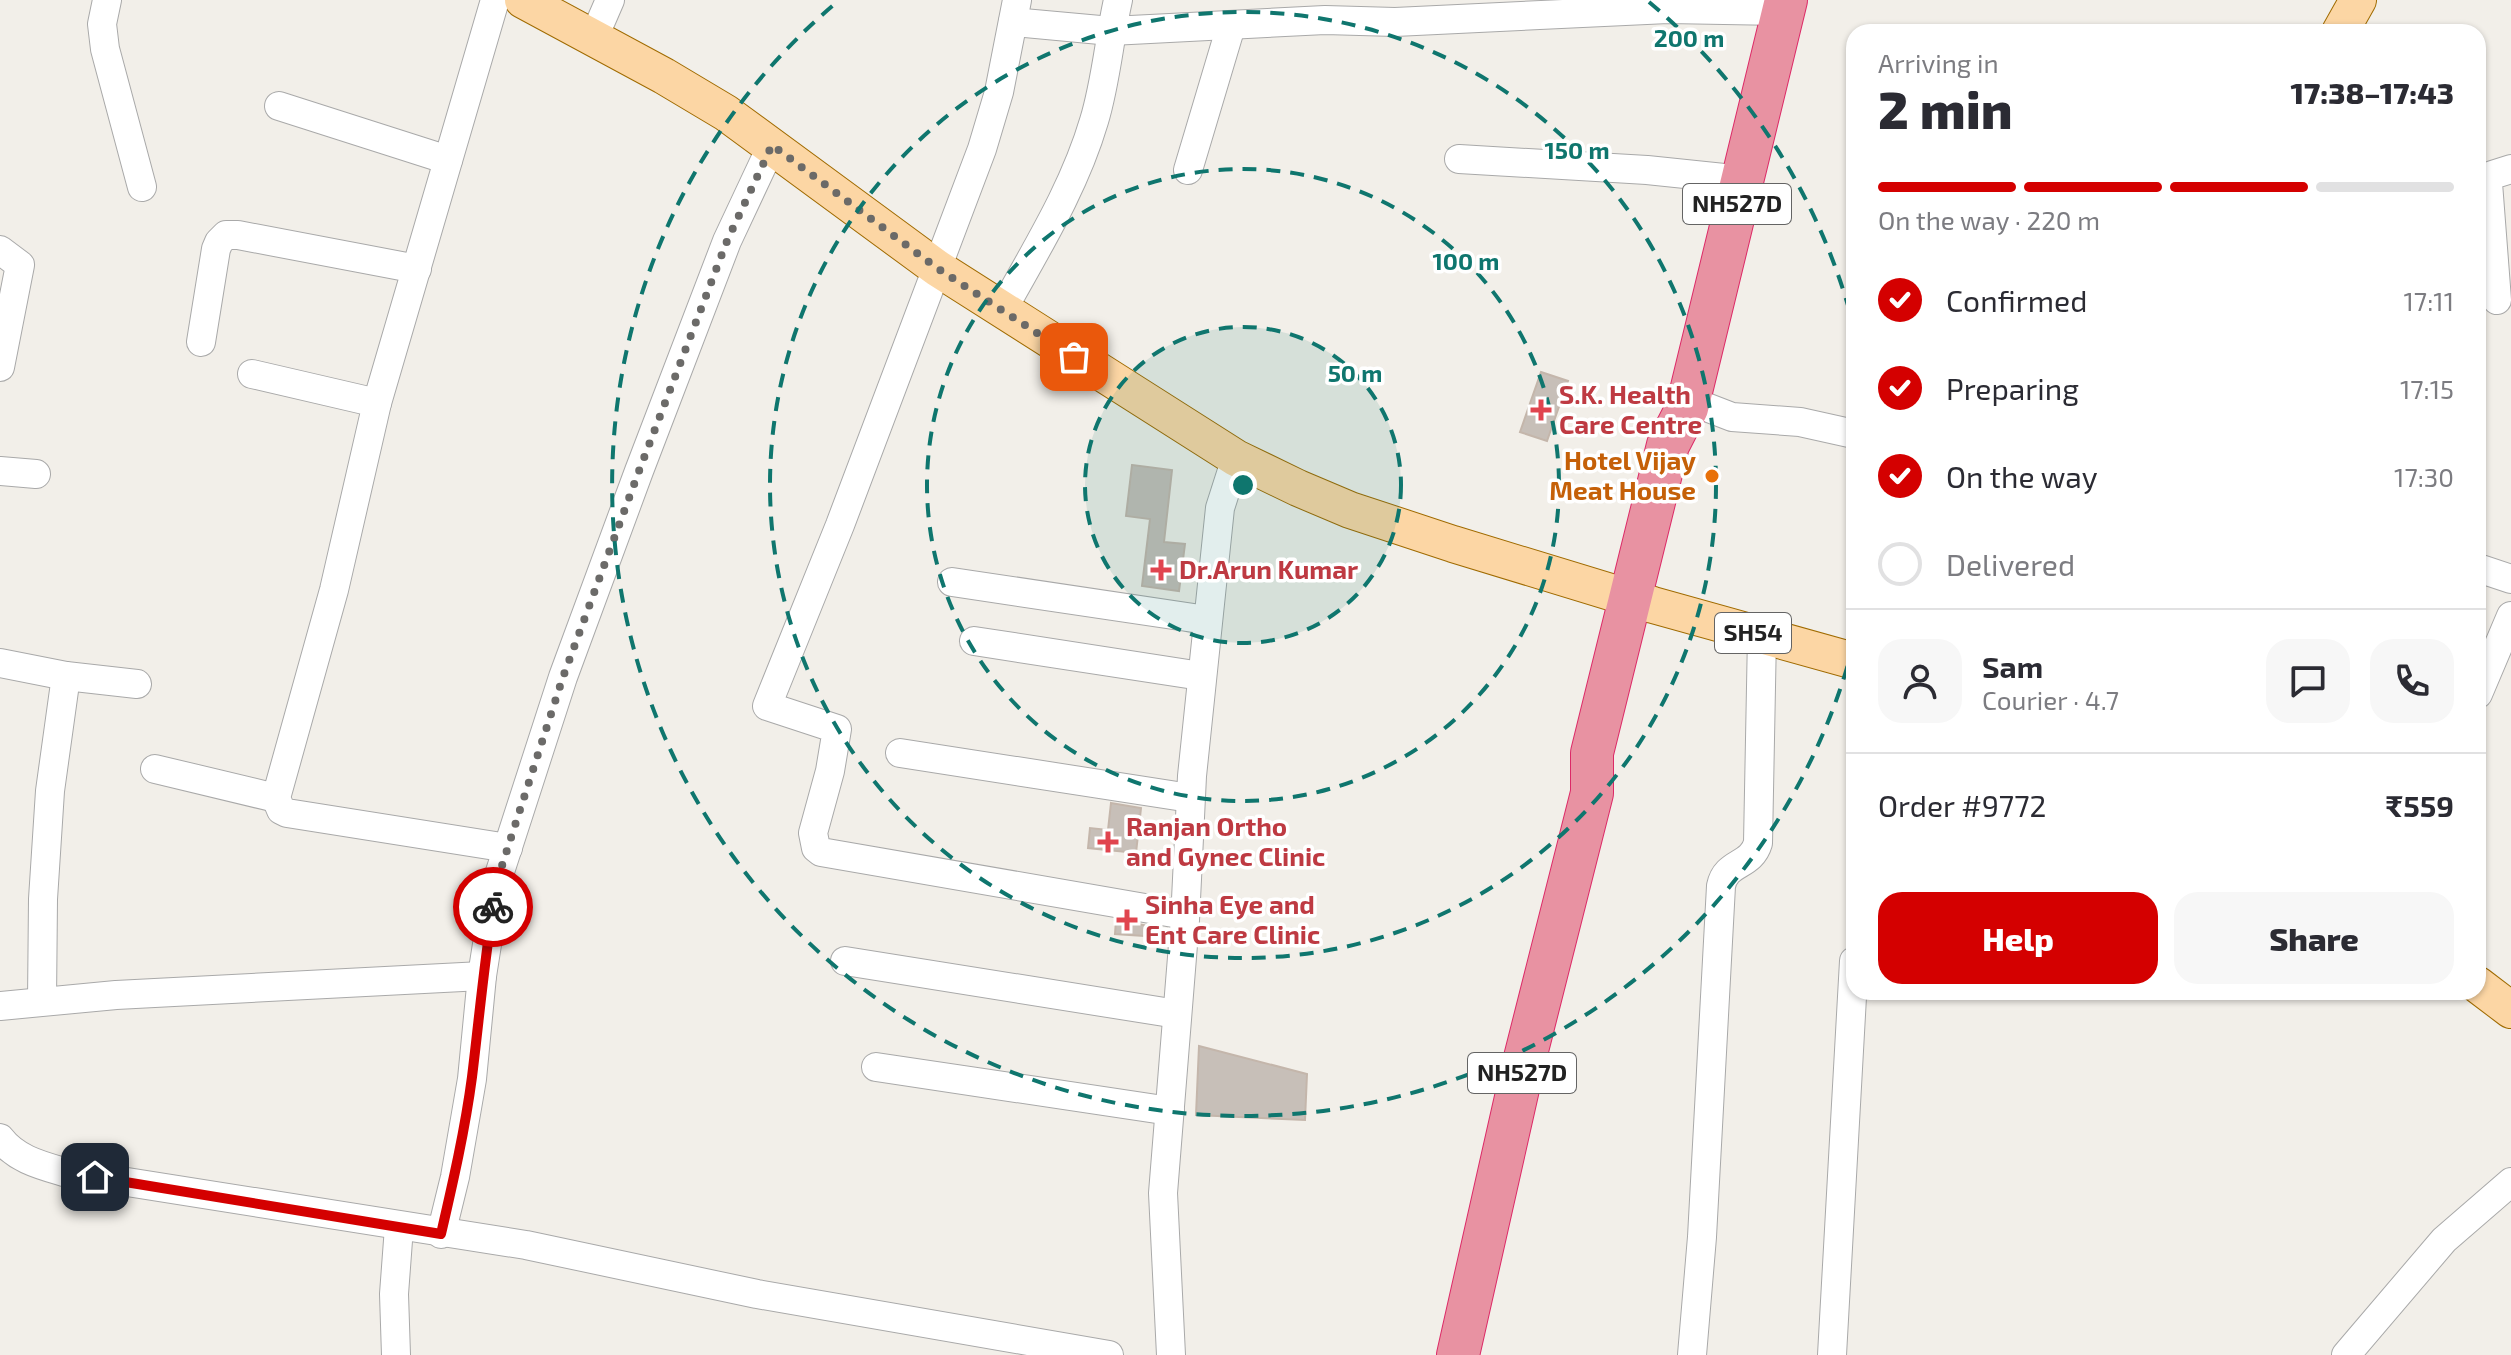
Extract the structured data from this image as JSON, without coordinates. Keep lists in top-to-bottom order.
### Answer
{
  "streets": {
    "highway": ["NH527D"],
    "main road": ["SH54"]
  },
  "crossings": [
    ["NH527D", "SH54"]
  ],
  "places": {
    "health": [
      "S.K. Health Care Centre",
      "Dr.Arun Kumar",
      "Ranjan Ortho and Gynec Clinic",
      "Sinha Eye and Ent Care Clinic"
    ],
    "other": ["Hotel Vijay Meat House"]
  },
  "page": {
    "heading": ["2 min", "Arriving in", "17:38–17:43"],
    "panel": [
      "Sam",
      "Courier · 4.7",
      "Order #9772",
      "₹559"
    ],
    "bar": "On the way · 220 m",
    "list": [
      ["Confirmed", "17:11"],
      ["Preparing", "17:15"],
      ["On the way", "17:30"],
      "Delivered"
    ],
    "buttons": ["Help", "Share"]
  },
  "rings": [
    "200 m",
    "150 m",
    "100 m",
    "50 m"
  ]
}
